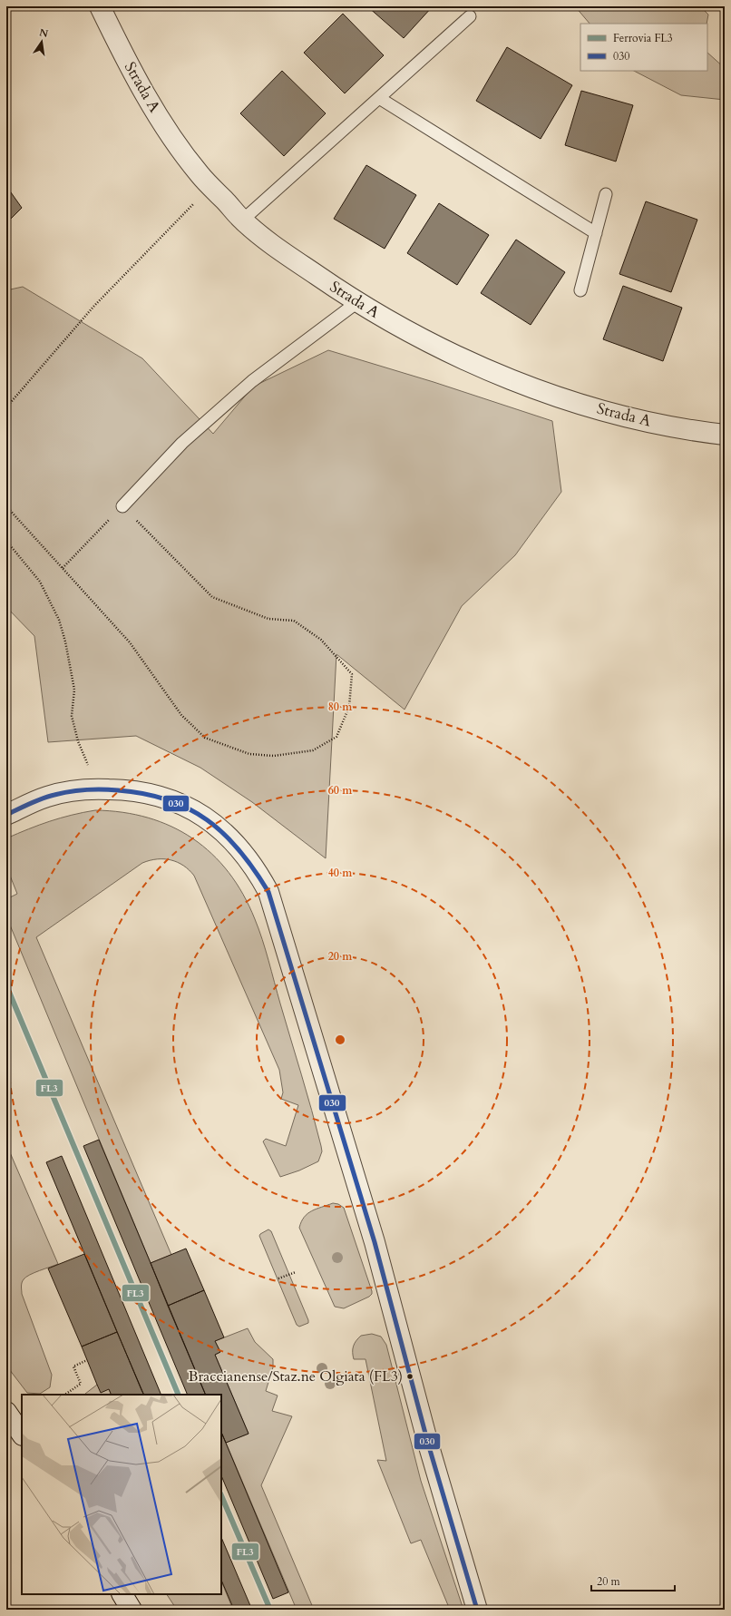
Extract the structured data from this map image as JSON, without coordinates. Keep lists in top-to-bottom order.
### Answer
{
  "streets": {
    "street": ["Strada A"]
  },
  "places": ["Braccianense/Staz.ne Olgiata (FL3)"],
  "lines": ["transit line 030", "rail line FL3"],
  "legend": ["Ferrovia FL3", "030"],
  "scale_bar": "20 m",
  "north": "top",
  "rings": [
    "80 m",
    "60 m",
    "40 m",
    "20 m"
  ]
}
